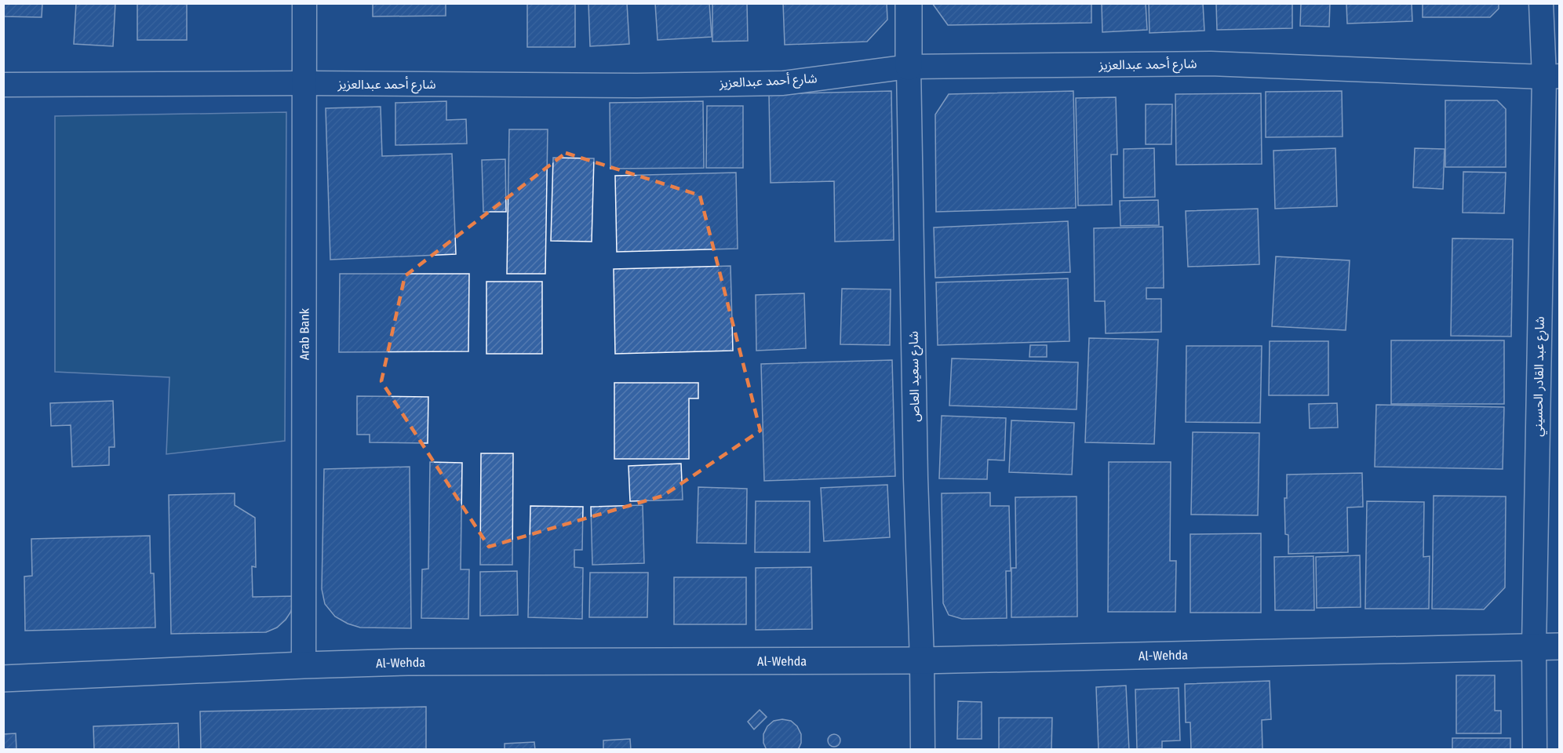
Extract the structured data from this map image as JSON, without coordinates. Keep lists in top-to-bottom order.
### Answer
{
  "streets": {
    "main road": ["شارع سعيد العاص", "Al-Wehda"],
    "street": ["شارع أحمد عبدالعزيز", "Arab Bank", "شارع عبد القادر الحسيني"]
  },
  "crossings": [
    ["شارع أحمد عبدالعزيز", "Arab Bank"],
    ["شارع أحمد عبدالعزيز", "شارع سعيد العاص"],
    ["شارع أحمد عبدالعزيز", "شارع عبد القادر الحسيني"],
    ["Arab Bank", "Al-Wehda"],
    ["شارع سعيد العاص", "Al-Wehda"],
    ["شارع عبد القادر الحسيني", "Al-Wehda"]
  ]
}
